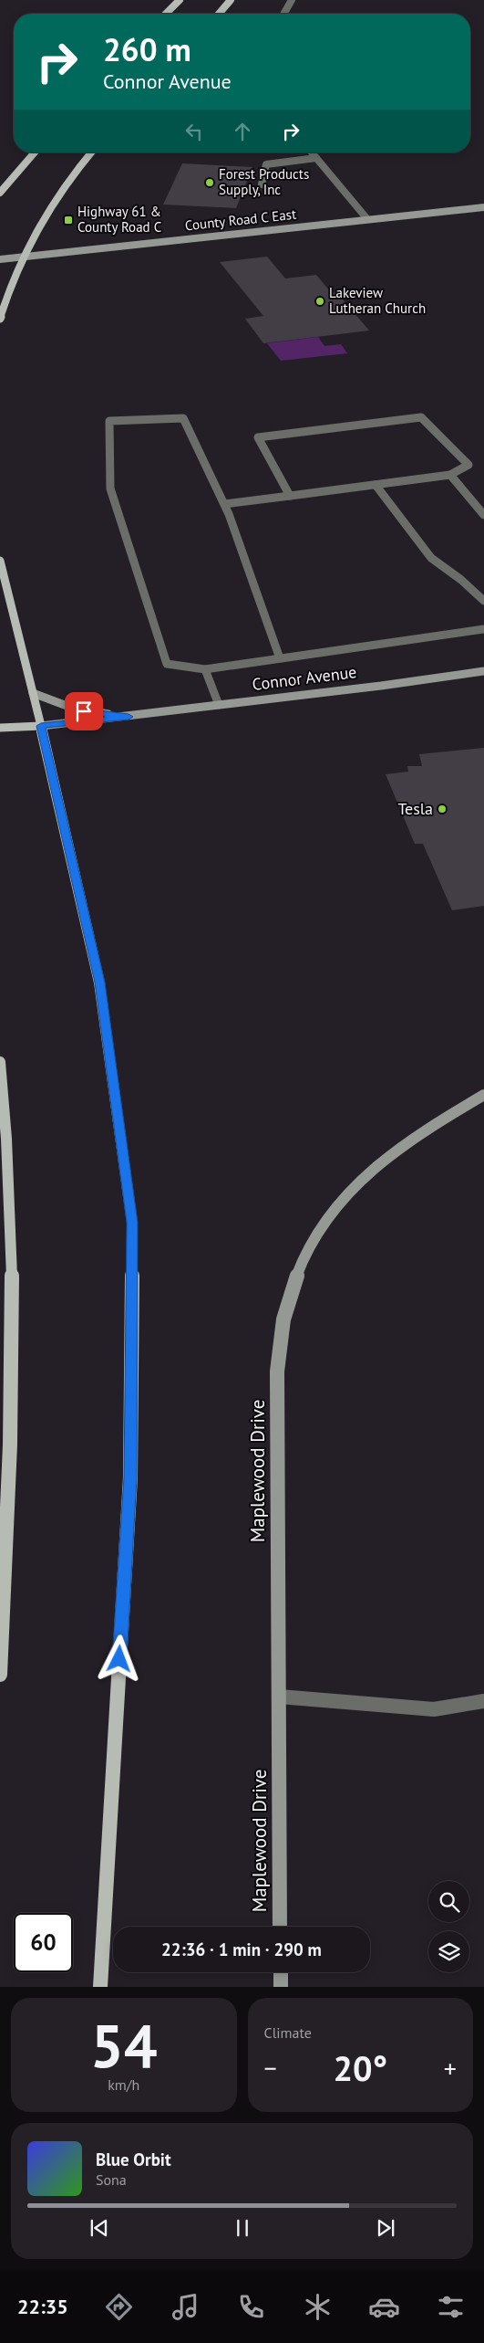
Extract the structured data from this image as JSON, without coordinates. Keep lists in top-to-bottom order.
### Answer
{
  "streets": {
    "main road": ["Connor Avenue"],
    "street": ["County Road C East", "Maplewood Drive"]
  },
  "places": {
    "other": ["Forest Products Supply, Inc", "Lakeview Lutheran Church", "Tesla"],
    "transit": ["Highway 61 & County Road C"]
  },
  "page": {
    "turn": ["260 m", "Connor Avenue"],
    "limit": "60",
    "trip": "22:36 · 1 min · 290 m",
    "tile": [
      ["54", "km/h"],
      "Climate"
    ],
    "heat": ["−", "20°", "+"],
    "song": ["Blue Orbit", "Sona"],
    "tabs": "22:35"
  }
}
